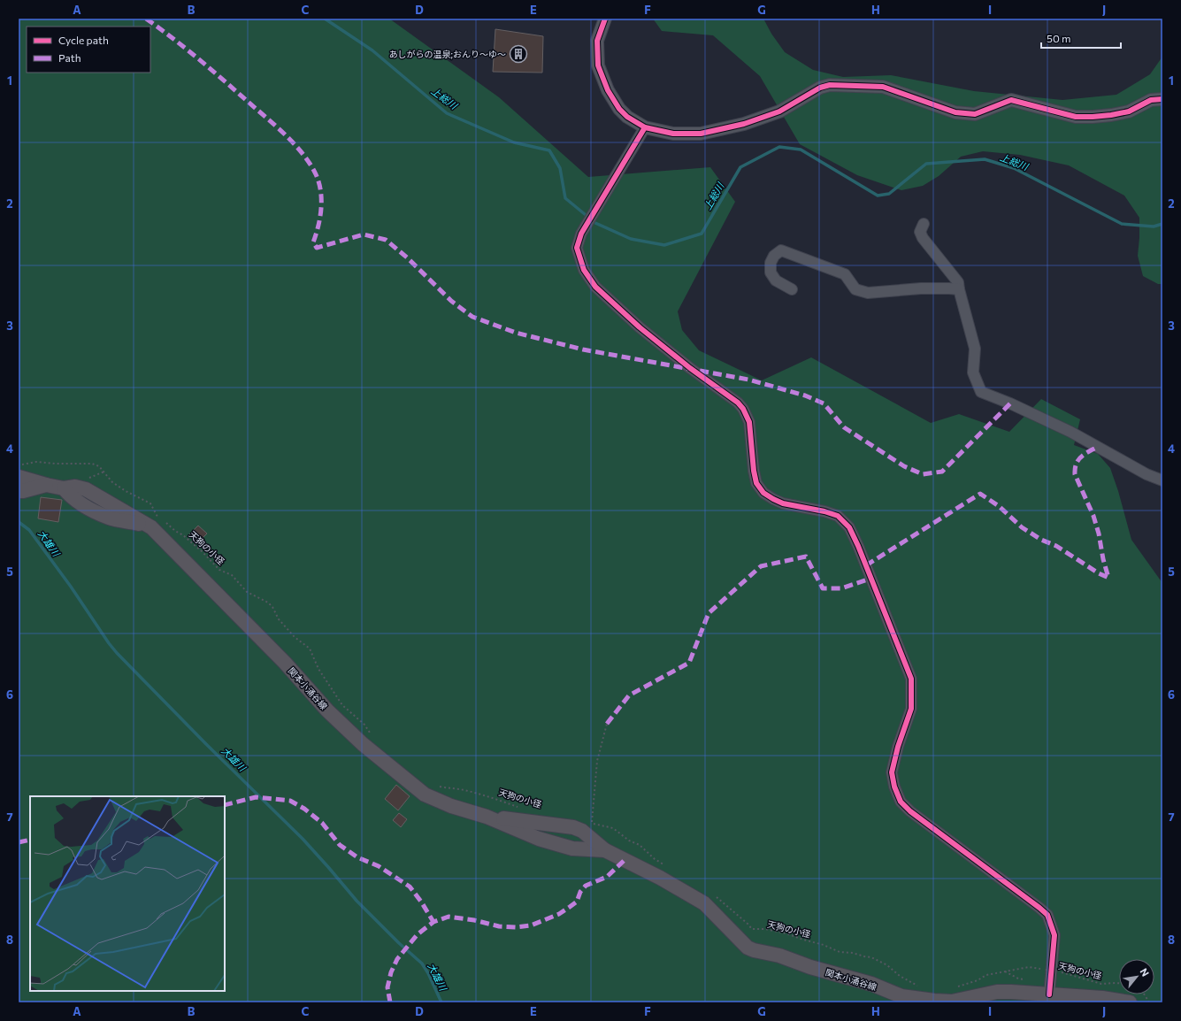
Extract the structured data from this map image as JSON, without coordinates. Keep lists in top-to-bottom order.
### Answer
{
  "streets": {
    "main road": ["関本小涌谷線"],
    "cycle path": ["天狗の小径"]
  },
  "water": ["上総川", "大雄川"],
  "places": {
    "building": ["あしがらの温泉;おんり〜ゆ〜"]
  },
  "legend": ["Cycle path", "Path"],
  "scale_bar": "50 m",
  "north": "top right",
  "grid": {
    "columns": [
      "A",
      "B",
      "C",
      "D",
      "E",
      "F",
      "G",
      "H",
      "I",
      "J"
    ],
    "rows": [
      "1",
      "2",
      "3",
      "4",
      "5",
      "6",
      "7",
      "8"
    ]
  }
}
